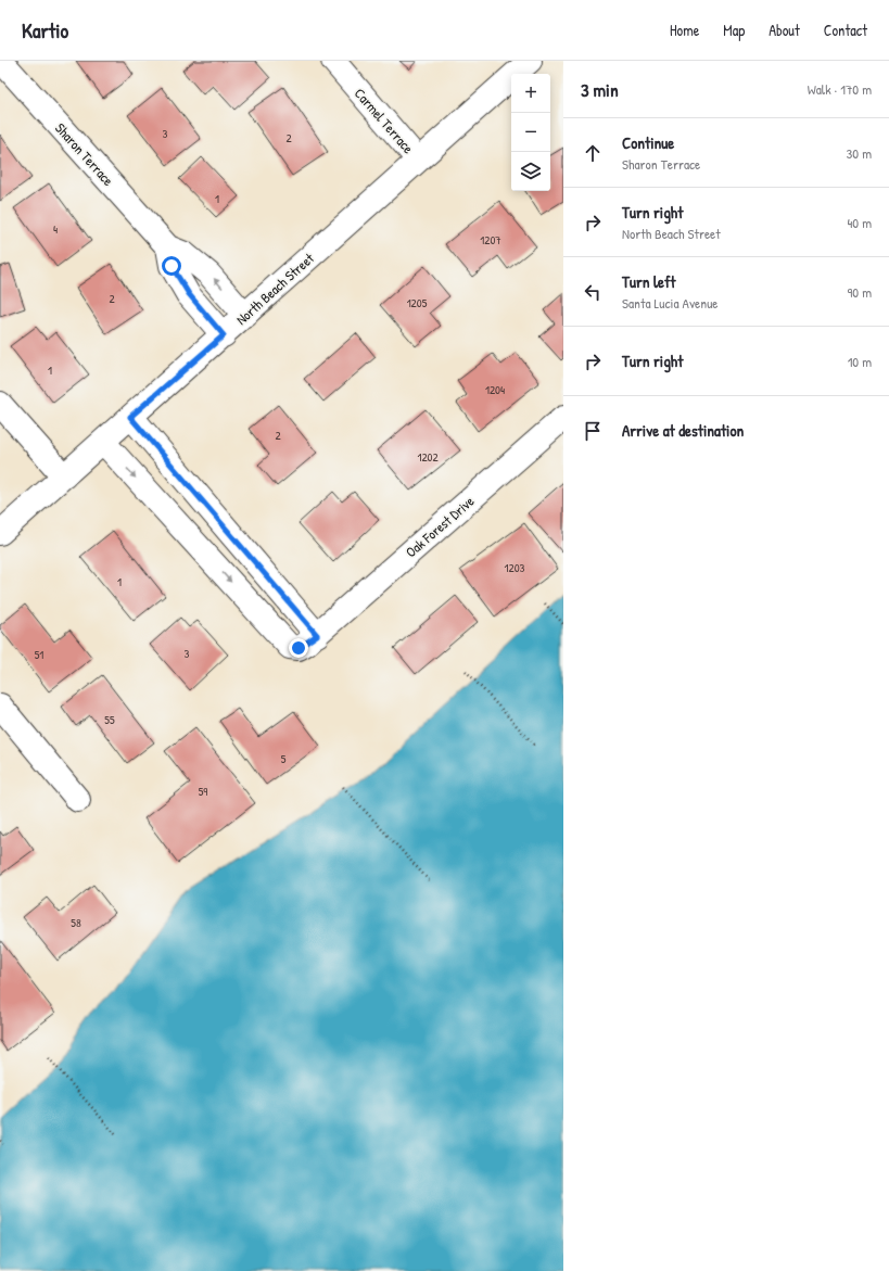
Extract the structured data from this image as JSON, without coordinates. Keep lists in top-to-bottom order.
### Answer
{
  "streets": {
    "street": [
      "Carmel Terrace",
      "Sharon Terrace",
      "North Beach Street",
      "Oak Forest Drive"
    ]
  },
  "crossings": [
    ["Carmel Terrace", "North Beach Street"],
    ["Sharon Terrace", "North Beach Street"],
    ["North Beach Street", "Oak Forest Drive"]
  ],
  "house_numbers": [
    "3",
    "2",
    "1",
    "4",
    "1207",
    "2",
    "1205",
    "1",
    "1204",
    "2",
    "1202",
    "1203",
    "1",
    "3",
    "51",
    "55",
    "5",
    "59",
    "58"
  ],
  "page": {
    "header": "Kartio",
    "nav": [
      "Home",
      "Map",
      "About",
      "Contact"
    ],
    "heading": ["3 min", "Walk · 170 m"],
    "map_buttons": ["+", "−"],
    "list": [
      ["Continue", "Sharon Terrace", "30 m"],
      ["Turn right", "North Beach Street", "40 m"],
      ["Turn left", "Santa Lucia Avenue", "90 m"],
      ["Turn right", "10 m"],
      "Arrive at destination"
    ]
  }
}
